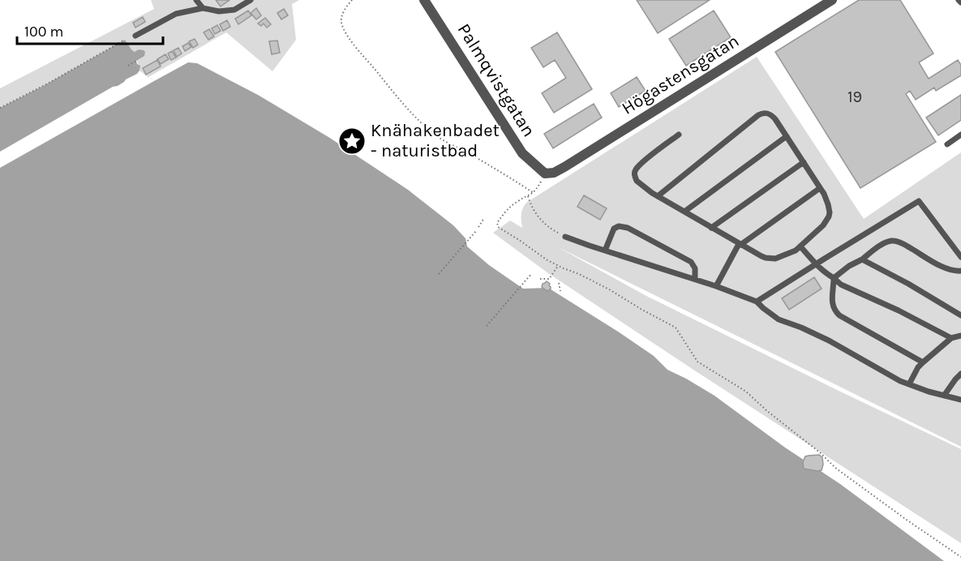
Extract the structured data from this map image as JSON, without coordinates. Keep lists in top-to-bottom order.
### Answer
{
  "streets": {
    "street": ["Högastensgatan", "Palmqvistgatan"]
  },
  "crossings": [
    ["Högastensgatan", "Palmqvistgatan"]
  ],
  "places": {
    "place": ["Knähakenbadet - naturistbad"]
  },
  "house_numbers": ["19"],
  "scale_bar": "100 m"
}
